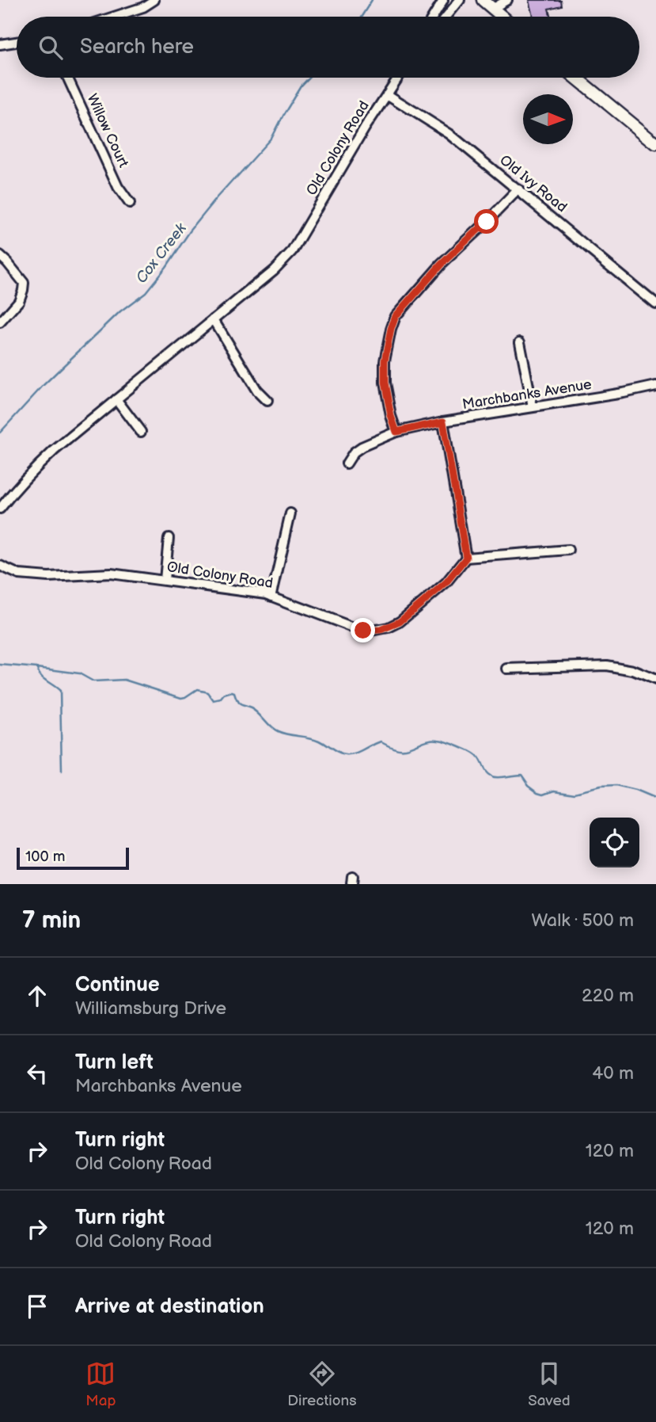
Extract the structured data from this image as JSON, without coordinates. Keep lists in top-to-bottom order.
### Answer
{
  "streets": {
    "street": [
      "Willow Court",
      "Old Colony Road",
      "Old Ivy Road",
      "Marchbanks Avenue"
    ]
  },
  "crossings": [
    ["Old Colony Road", "Old Ivy Road"]
  ],
  "water": ["Cox Creek"],
  "scale_bar": "100 m",
  "north": "right",
  "page": {
    "search": "Search here",
    "scale": "100 m",
    "heading": ["7 min", "Walk · 500 m"],
    "list": [
      ["Continue", "Williamsburg Drive", "220 m"],
      ["Turn left", "Marchbanks Avenue", "40 m"],
      ["Turn right", "Old Colony Road", "120 m"],
      ["Turn right", "Old Colony Road", "120 m"],
      "Arrive at destination"
    ],
    "nav": ["Map", "Directions", "Saved"]
  }
}
